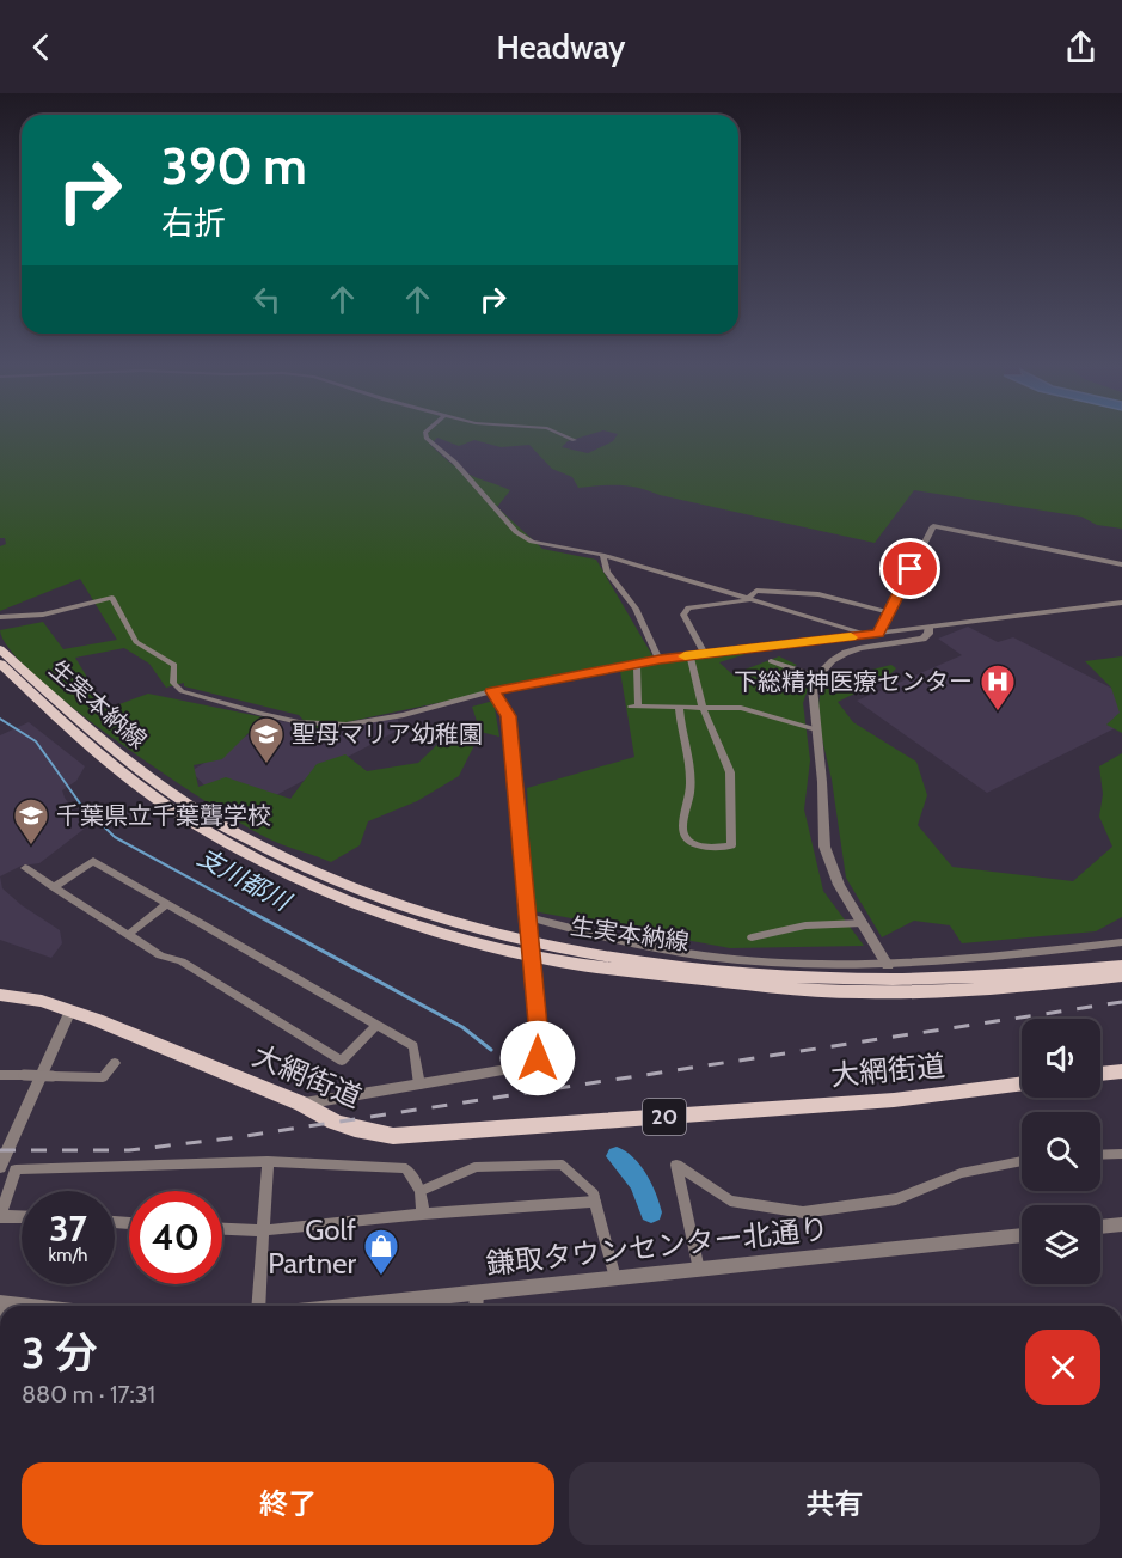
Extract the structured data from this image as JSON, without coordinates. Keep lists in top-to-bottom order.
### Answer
{
  "streets": {
    "main road": ["生実本納線", "大網街道", "20"],
    "street": ["鎌取タウンセンター北通り"]
  },
  "water": ["支川都川"],
  "places": {
    "hospital": ["下総精神医療センター"],
    "school or university": ["聖母マリア幼稚園", "千葉県立千葉聾学校"],
    "shop": ["Golf Partner"]
  },
  "page": {
    "header": "Headway",
    "turn": ["390 m", "右折"],
    "speed": "37 km/h",
    "limit": "40",
    "heading": ["3 分", "880 m · 17:31"],
    "buttons": ["終了", "共有"]
  }
}
